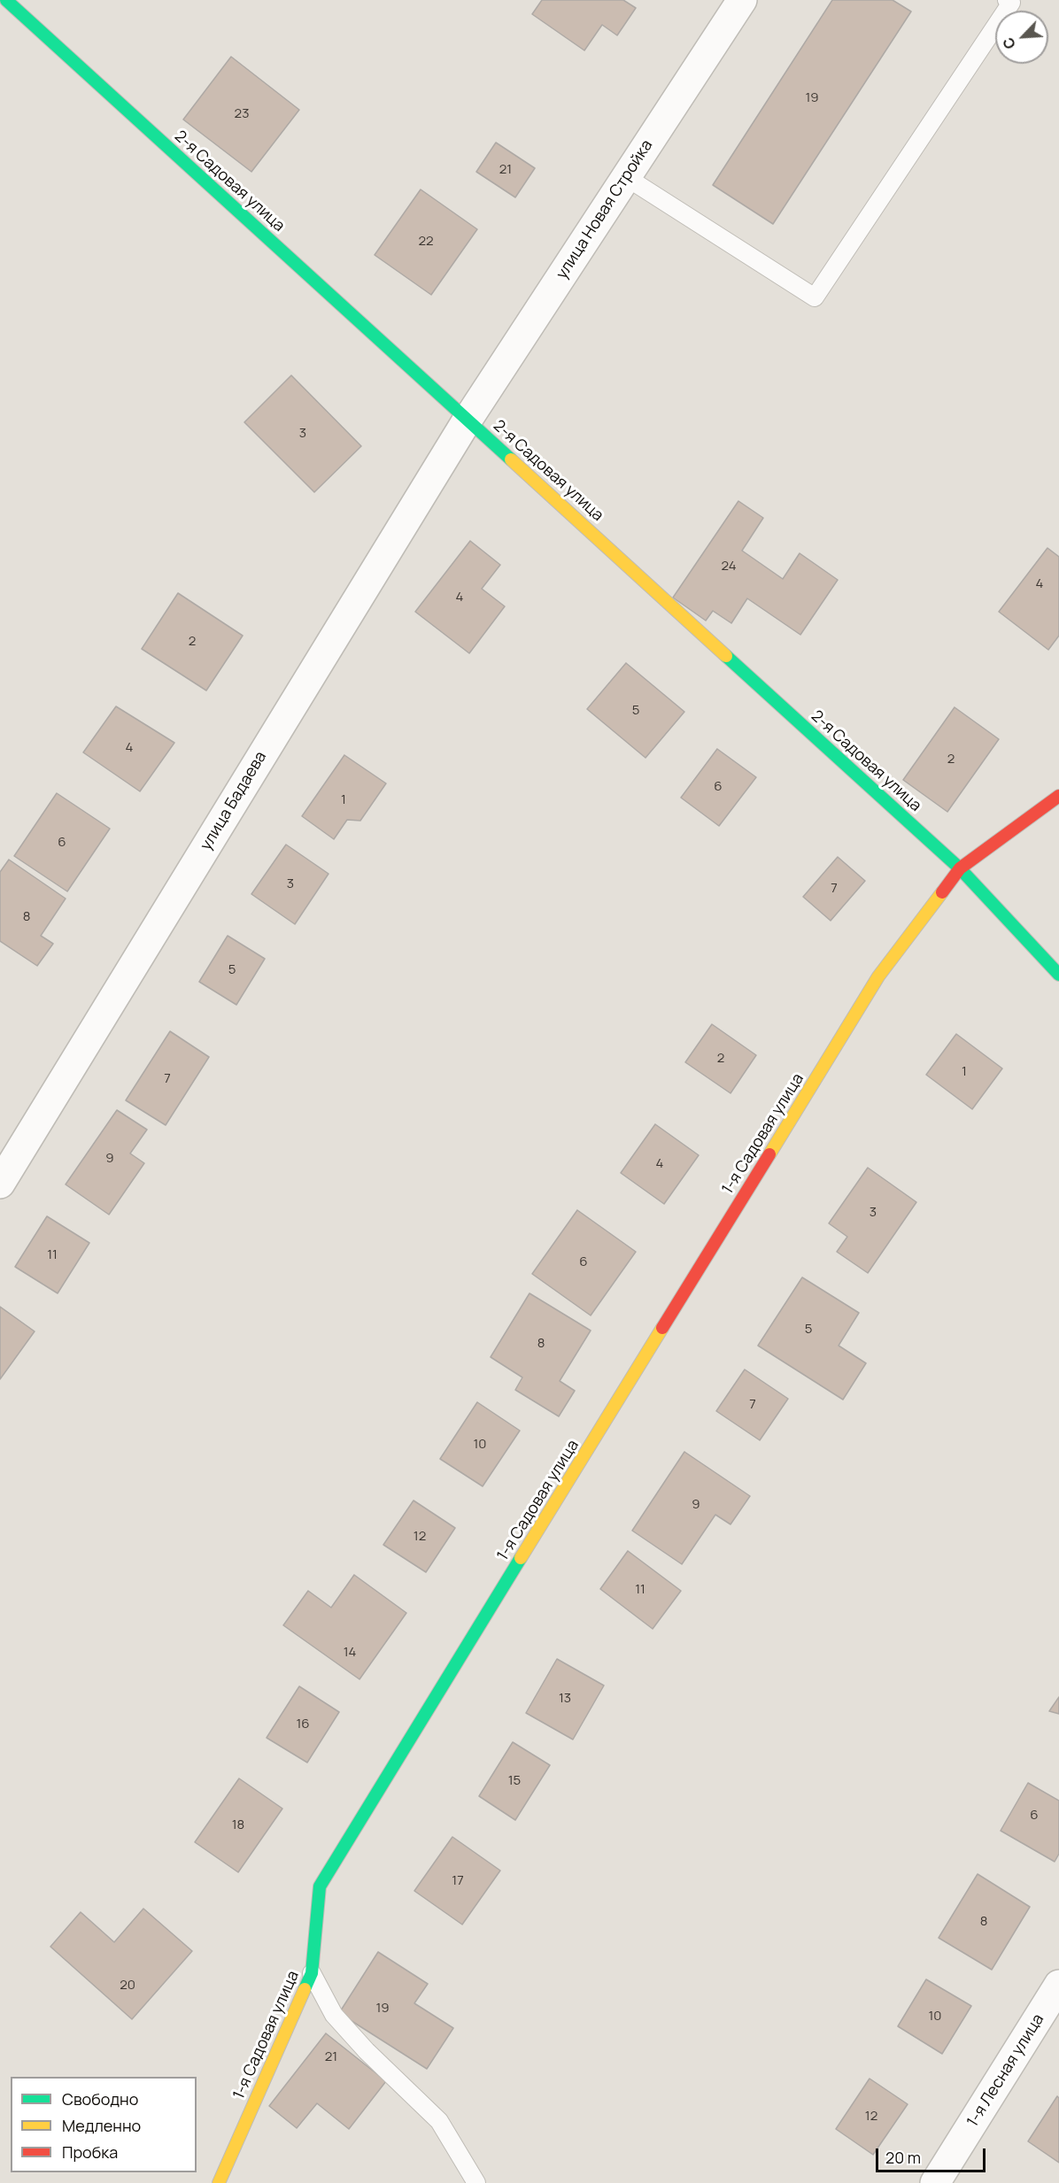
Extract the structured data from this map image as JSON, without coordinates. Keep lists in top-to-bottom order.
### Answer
{
  "streets": {
    "street": [
      "2-я Садовая улица",
      "улица Новая Стройка",
      "улица Бадаева",
      "1-я Садовая улица",
      "1-я Лесная улица"
    ]
  },
  "crossings": [
    ["2-я Садовая улица", "улица Новая Стройка"],
    ["2-я Садовая улица", "улица Бадаева"],
    ["2-я Садовая улица", "1-я Садовая улица"],
    ["улица Новая Стройка", "улица Бадаева"]
  ],
  "house_numbers": [
    "19",
    "23",
    "21",
    "22",
    "3",
    "24",
    "4",
    "4",
    "2",
    "5",
    "4",
    "2",
    "6",
    "1",
    "6",
    "3",
    "7",
    "8",
    "5",
    "2",
    "1",
    "7",
    "9",
    "4",
    "3",
    "11",
    "6",
    "5",
    "8",
    "7",
    "10",
    "9",
    "12",
    "11",
    "14",
    "13",
    "16",
    "15",
    "6",
    "18",
    "17",
    "8",
    "20",
    "19",
    "10",
    "21",
    "12"
  ],
  "legend": ["Свободно", "Медленно", "Пробка"],
  "scale_bar": "20 m",
  "north": "bottom left"
}
